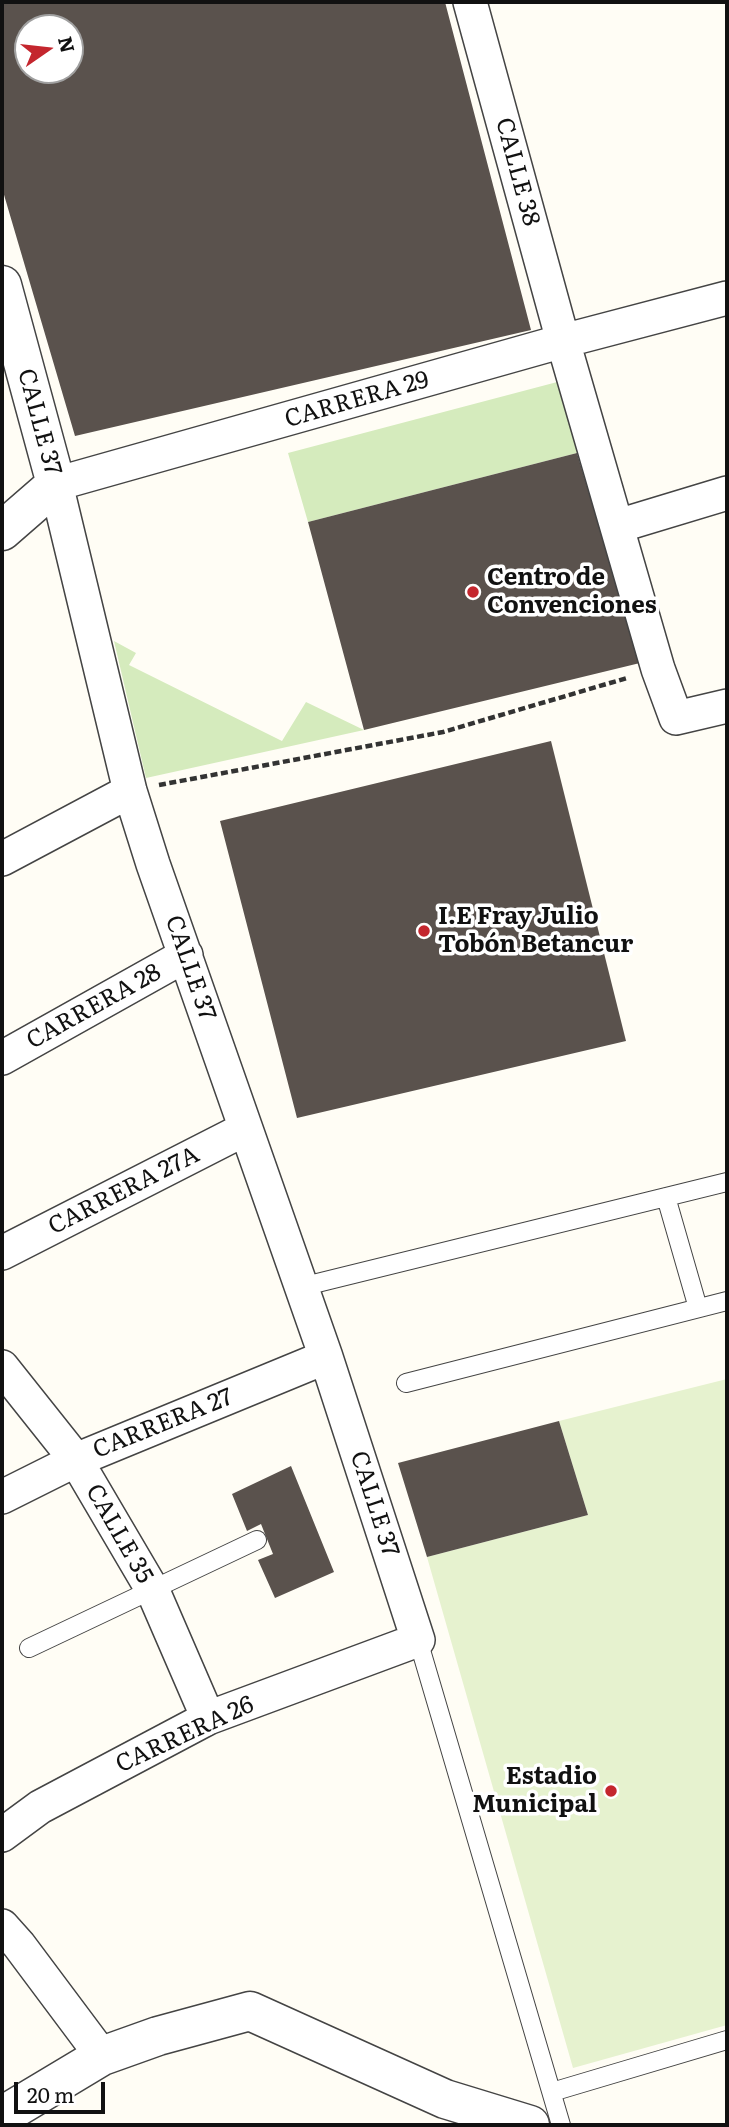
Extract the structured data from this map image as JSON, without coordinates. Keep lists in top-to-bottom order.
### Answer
{
  "streets": {
    "street": [
      "CALLE 38",
      "CARRERA 29",
      "CALLE 37",
      "CARRERA 28",
      "CARRERA 27A",
      "CARRERA 27",
      "CALLE 35",
      "CARRERA 26"
    ]
  },
  "crossings": [
    ["CALLE 38", "CARRERA 29"],
    ["CARRERA 29", "CALLE 37"],
    ["CALLE 37", "CARRERA 28"],
    ["CALLE 37", "CARRERA 27A"],
    ["CALLE 37", "CARRERA 27"],
    ["CALLE 37", "CARRERA 26"],
    ["CARRERA 27", "CALLE 35"],
    ["CALLE 35", "CARRERA 26"]
  ],
  "places": ["Centro de Convenciones", "I.E Fray Julio Tobón Betancur", "Estadio Municipal"],
  "scale_bar": "20 m",
  "north": "right"
}
